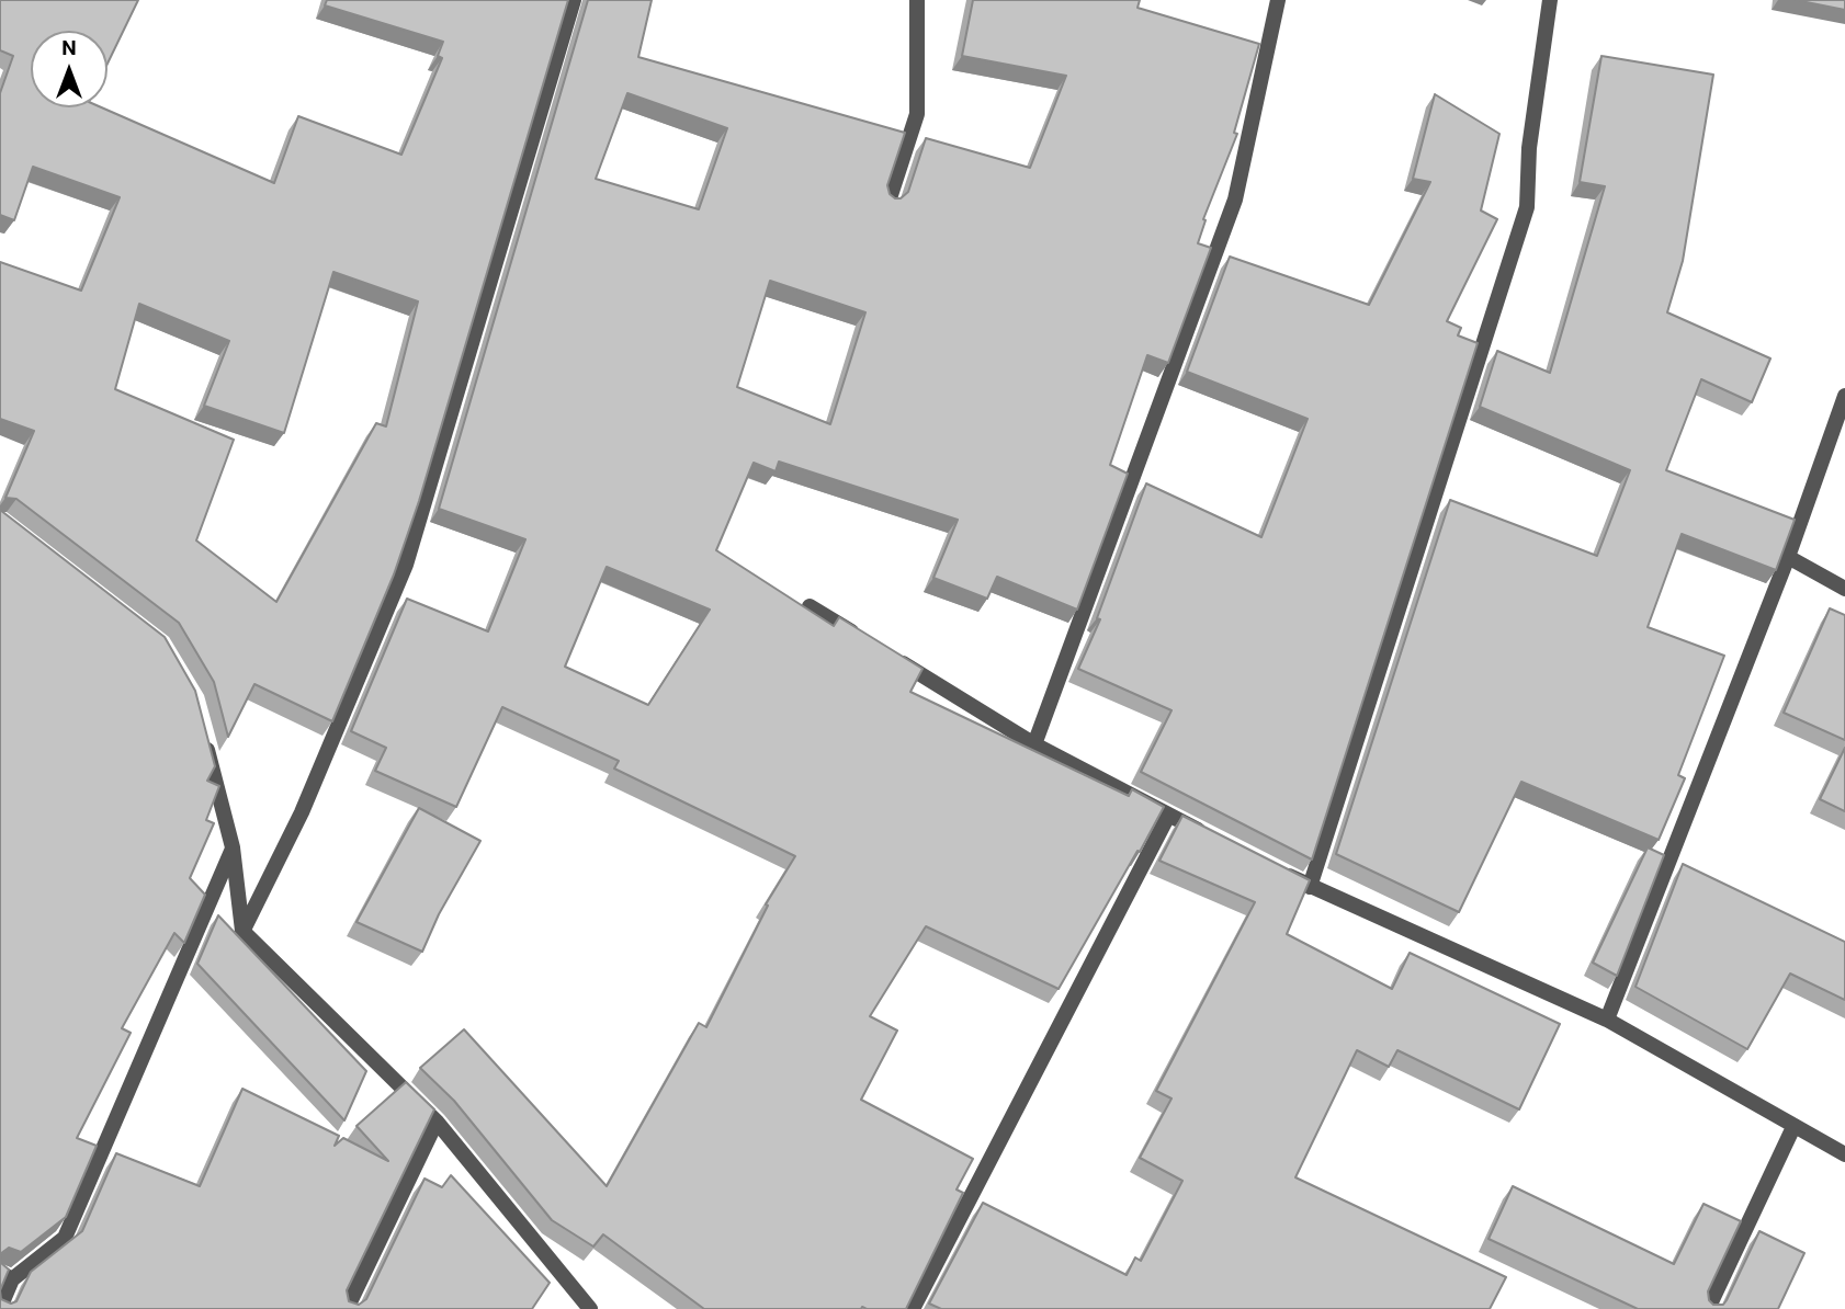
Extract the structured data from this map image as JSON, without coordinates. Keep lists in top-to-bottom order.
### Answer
{
  "north": "top"
}
